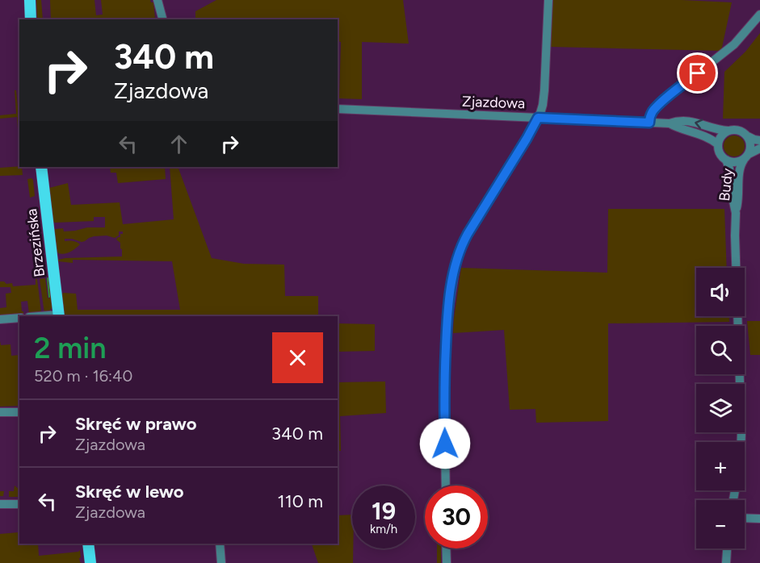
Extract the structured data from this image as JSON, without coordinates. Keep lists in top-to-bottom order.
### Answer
{
  "streets": {
    "main road": ["Brzezińska"],
    "street": ["Zjazdowa", "Budy"]
  },
  "crossings": [
    ["Zjazdowa", "Budy"]
  ],
  "page": {
    "turn": ["340 m", "Zjazdowa"],
    "map_buttons": ["+", "−"],
    "heading": ["2 min", "520 m · 16:40"],
    "list": [
      {
        "name": "Skręć w prawo",
        "note": "Zjazdowa",
        "value": "340 m"
      },
      {
        "name": "Skręć w lewo",
        "note": "Zjazdowa",
        "value": "110 m"
      }
    ],
    "speed": "19 km/h",
    "limit": "30"
  }
}
